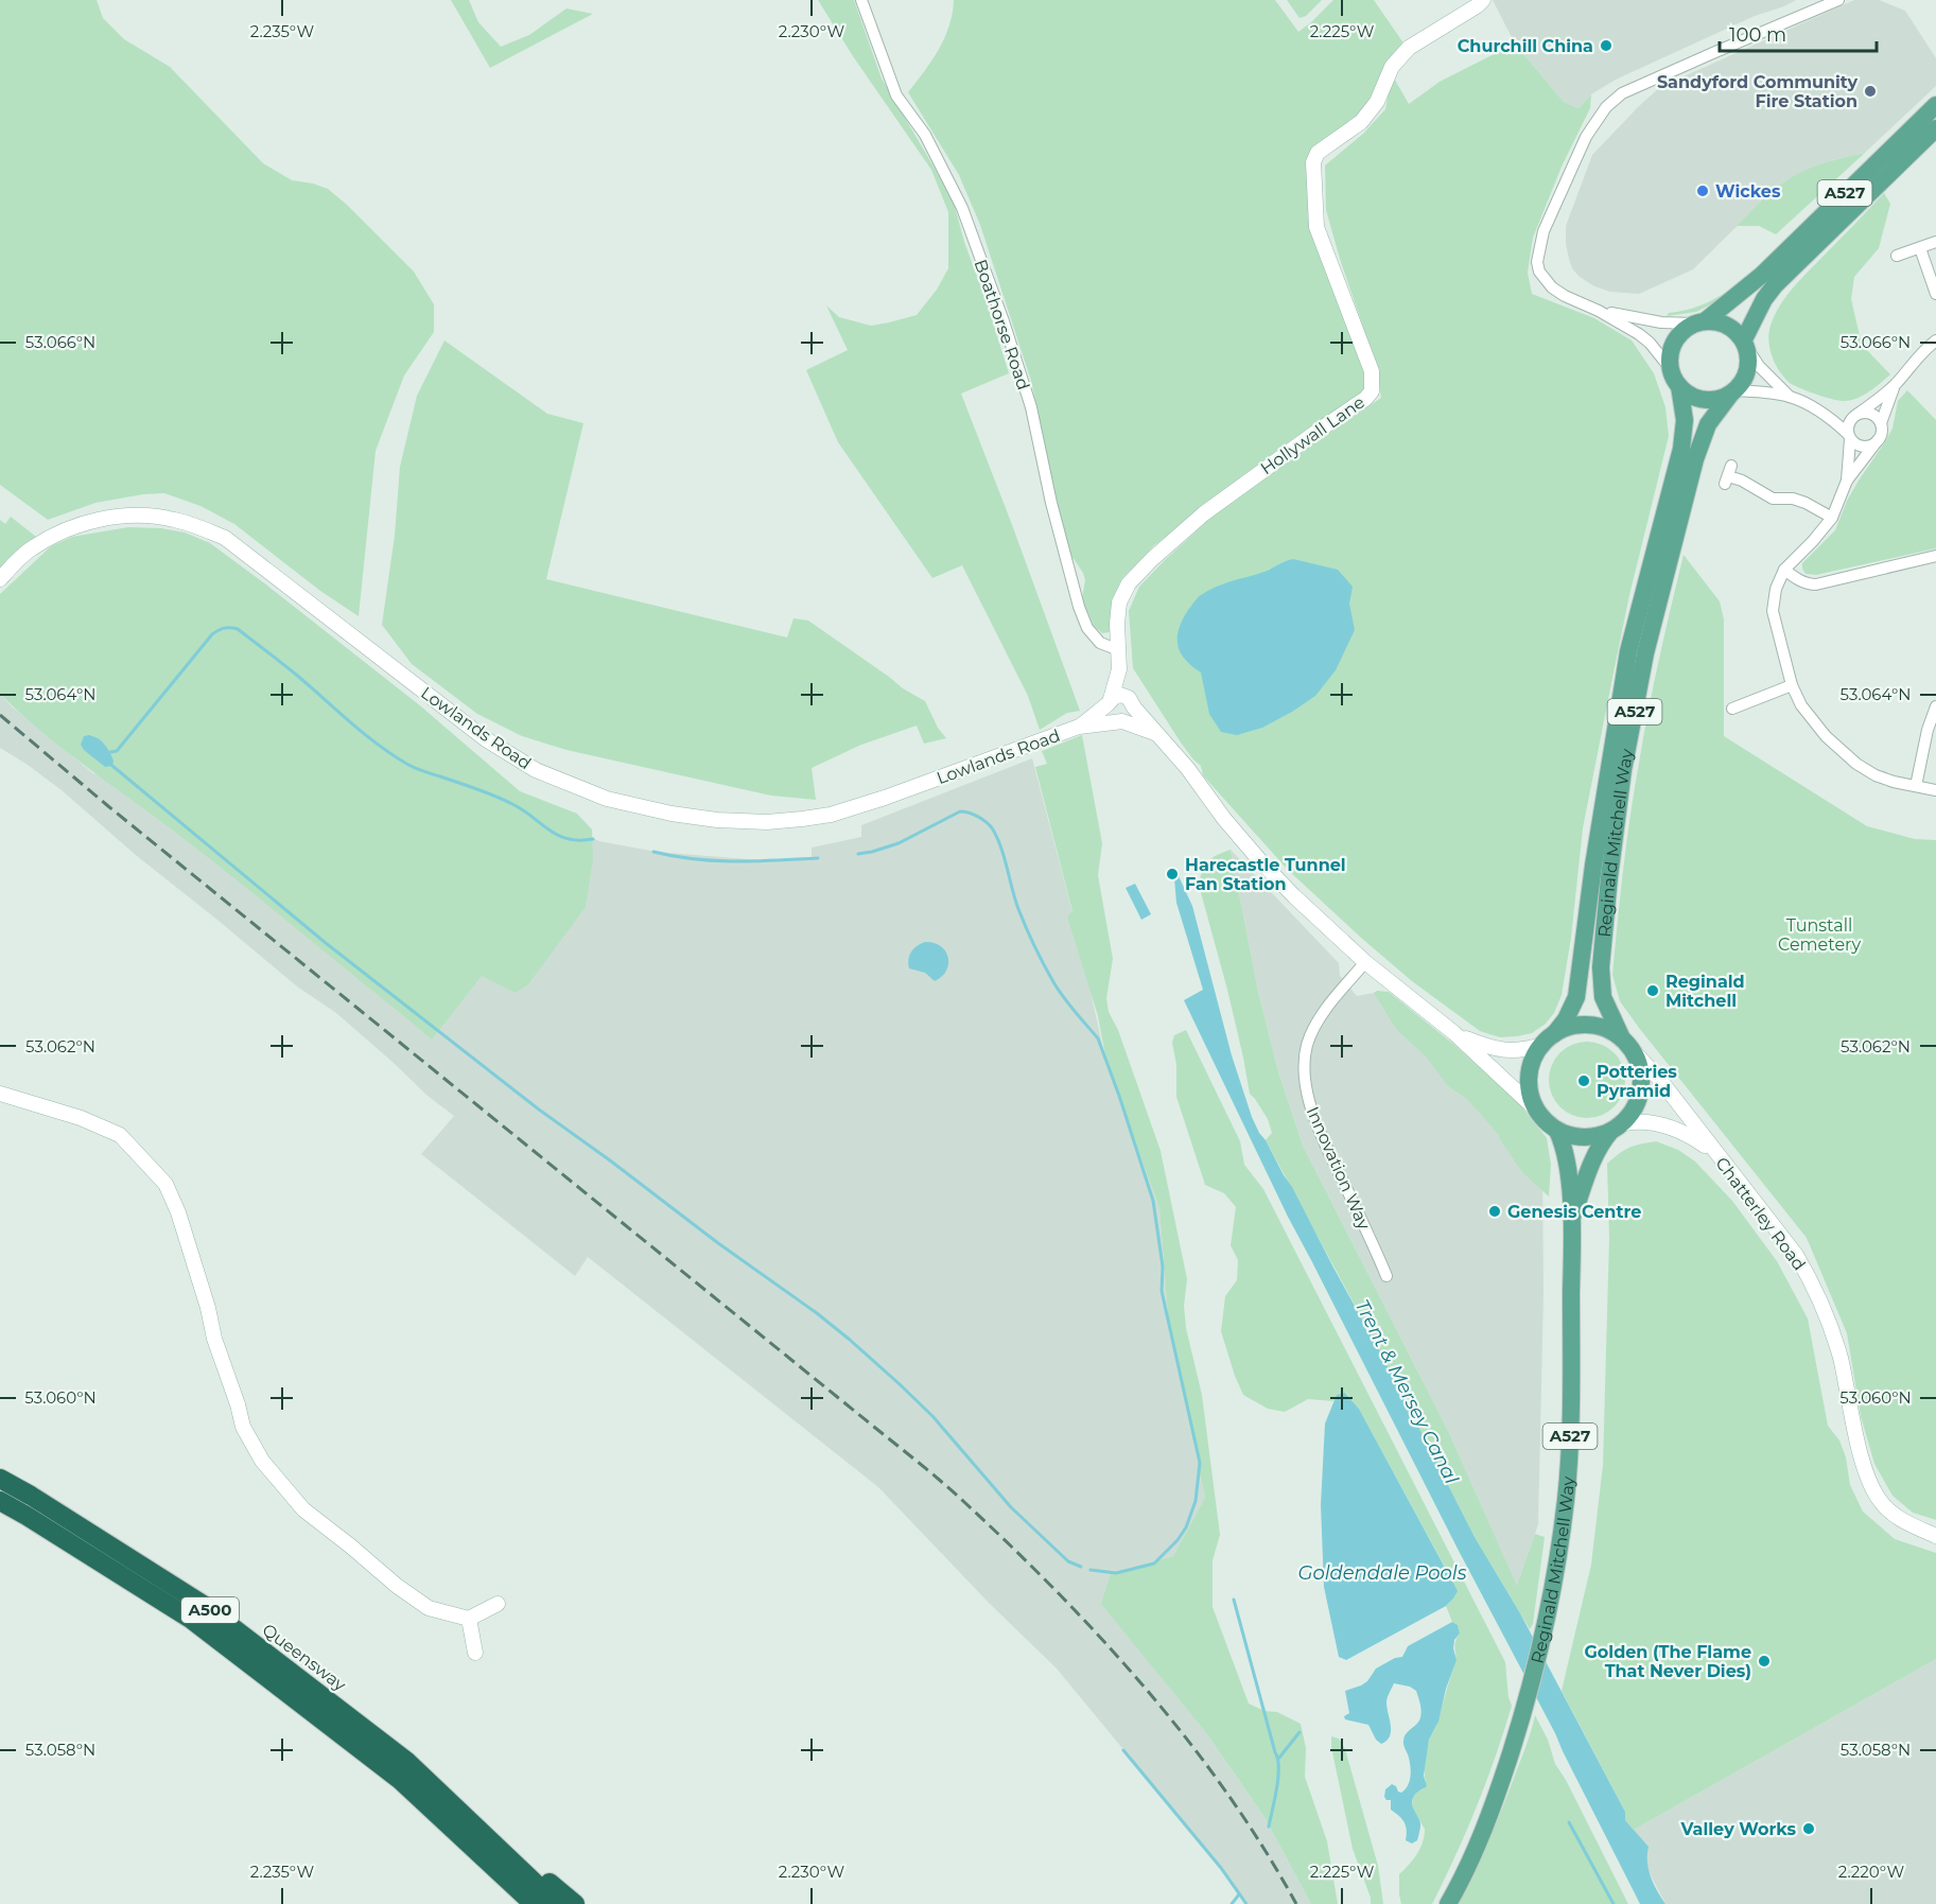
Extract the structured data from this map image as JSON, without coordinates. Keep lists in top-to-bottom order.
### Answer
{
  "streets": {
    "highway": ["A500", "Queensway"],
    "main road": ["A527", "Reginald Mitchell Way"],
    "street": [
      "Boathorse Road",
      "Hollywall Lane",
      "Lowlands Road",
      "Innovation Way",
      "Chatterley Road"
    ]
  },
  "crossings": [
    ["A527", "Reginald Mitchell Way"],
    ["A527", "Chatterley Road"],
    ["Boathorse Road", "Hollywall Lane"],
    ["Hollywall Lane", "Lowlands Road"],
    ["Reginald Mitchell Way", "Chatterley Road"]
  ],
  "water": ["Trent & Mersey Canal", "Goldendale Pools"],
  "parks": ["Tunstall Cemetery"],
  "places": [
    "Churchill China",
    "Sandyford Community Fire Station",
    "Wickes",
    "Harecastle Tunnel Fan Station",
    "Reginald Mitchell",
    "Potteries Pyramid",
    "Genesis Centre",
    "Golden (The Flame That Never Dies)",
    "Valley Works"
  ],
  "scale_bar": "100 m",
  "coordinates": [
    "2.235°W",
    "2.230°W",
    "2.225°W",
    "53.066°N",
    "53.064°N",
    "53.062°N",
    "53.060°N",
    "53.058°N",
    "2.220°W"
  ]
}
